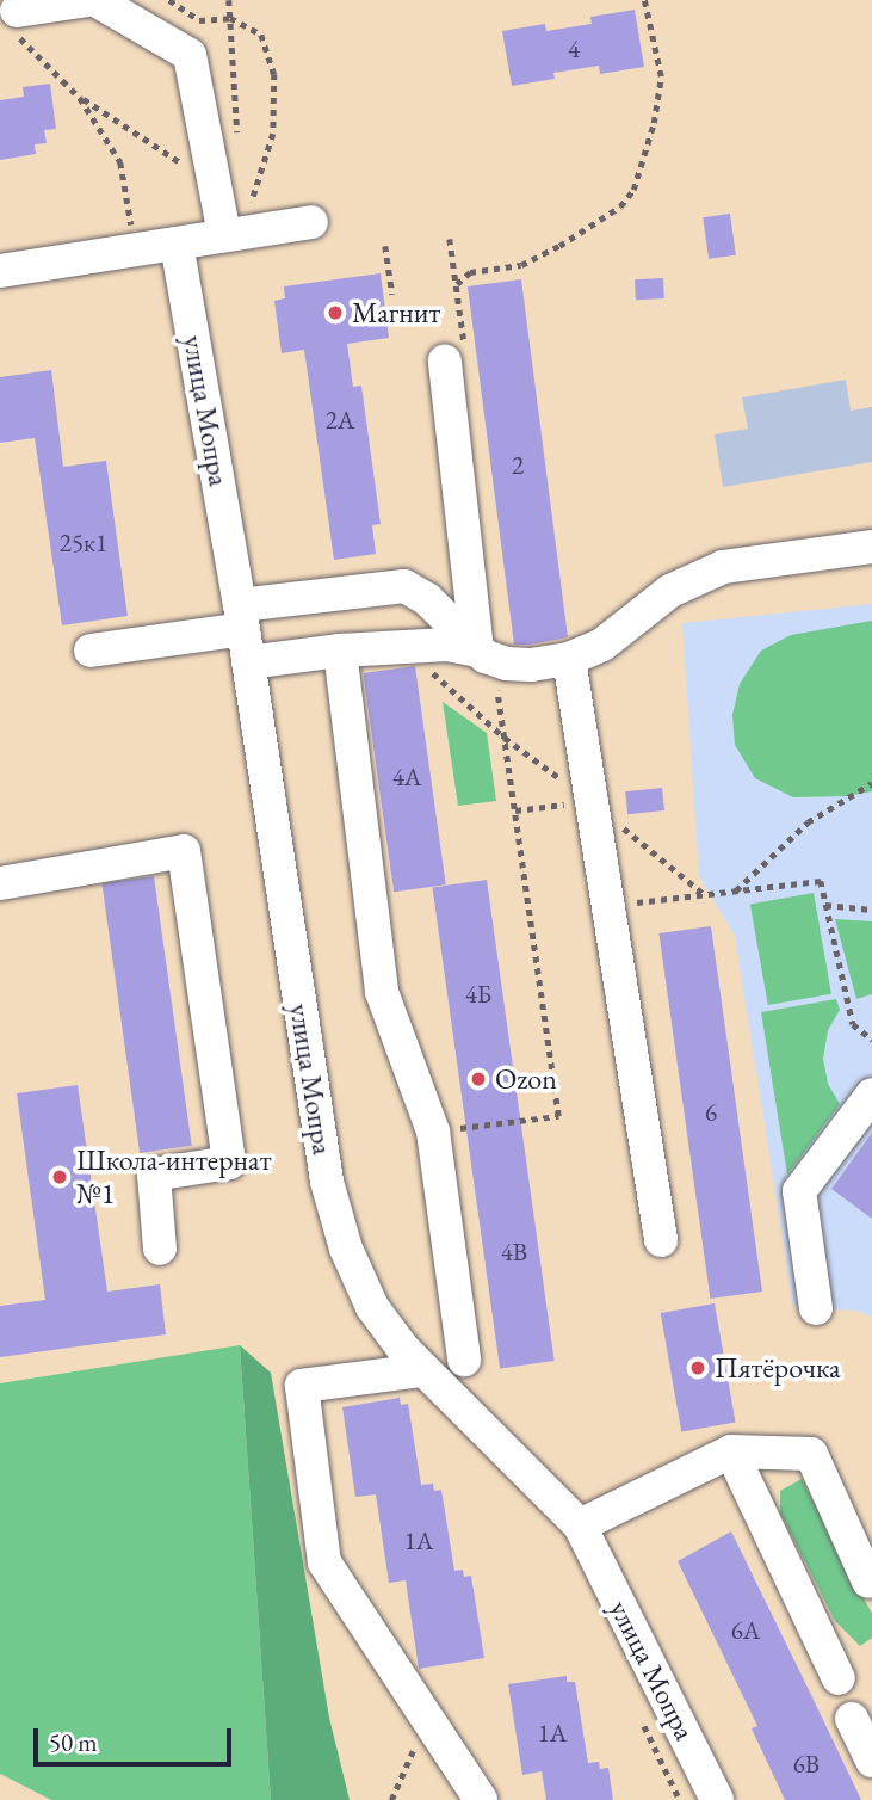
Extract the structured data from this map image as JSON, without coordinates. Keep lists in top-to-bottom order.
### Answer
{
  "streets": {
    "street": ["улица Мопра"]
  },
  "places": [
    "Магнит",
    "Ozon",
    "Школа-интернат №1",
    "Пятёрочка"
  ],
  "house_numbers": [
    "4",
    "2А",
    "2",
    "25к1",
    "4А",
    "4Б",
    "6",
    "4В",
    "1А",
    "6А",
    "1А",
    "6В"
  ],
  "scale_bar": "50 m"
}
